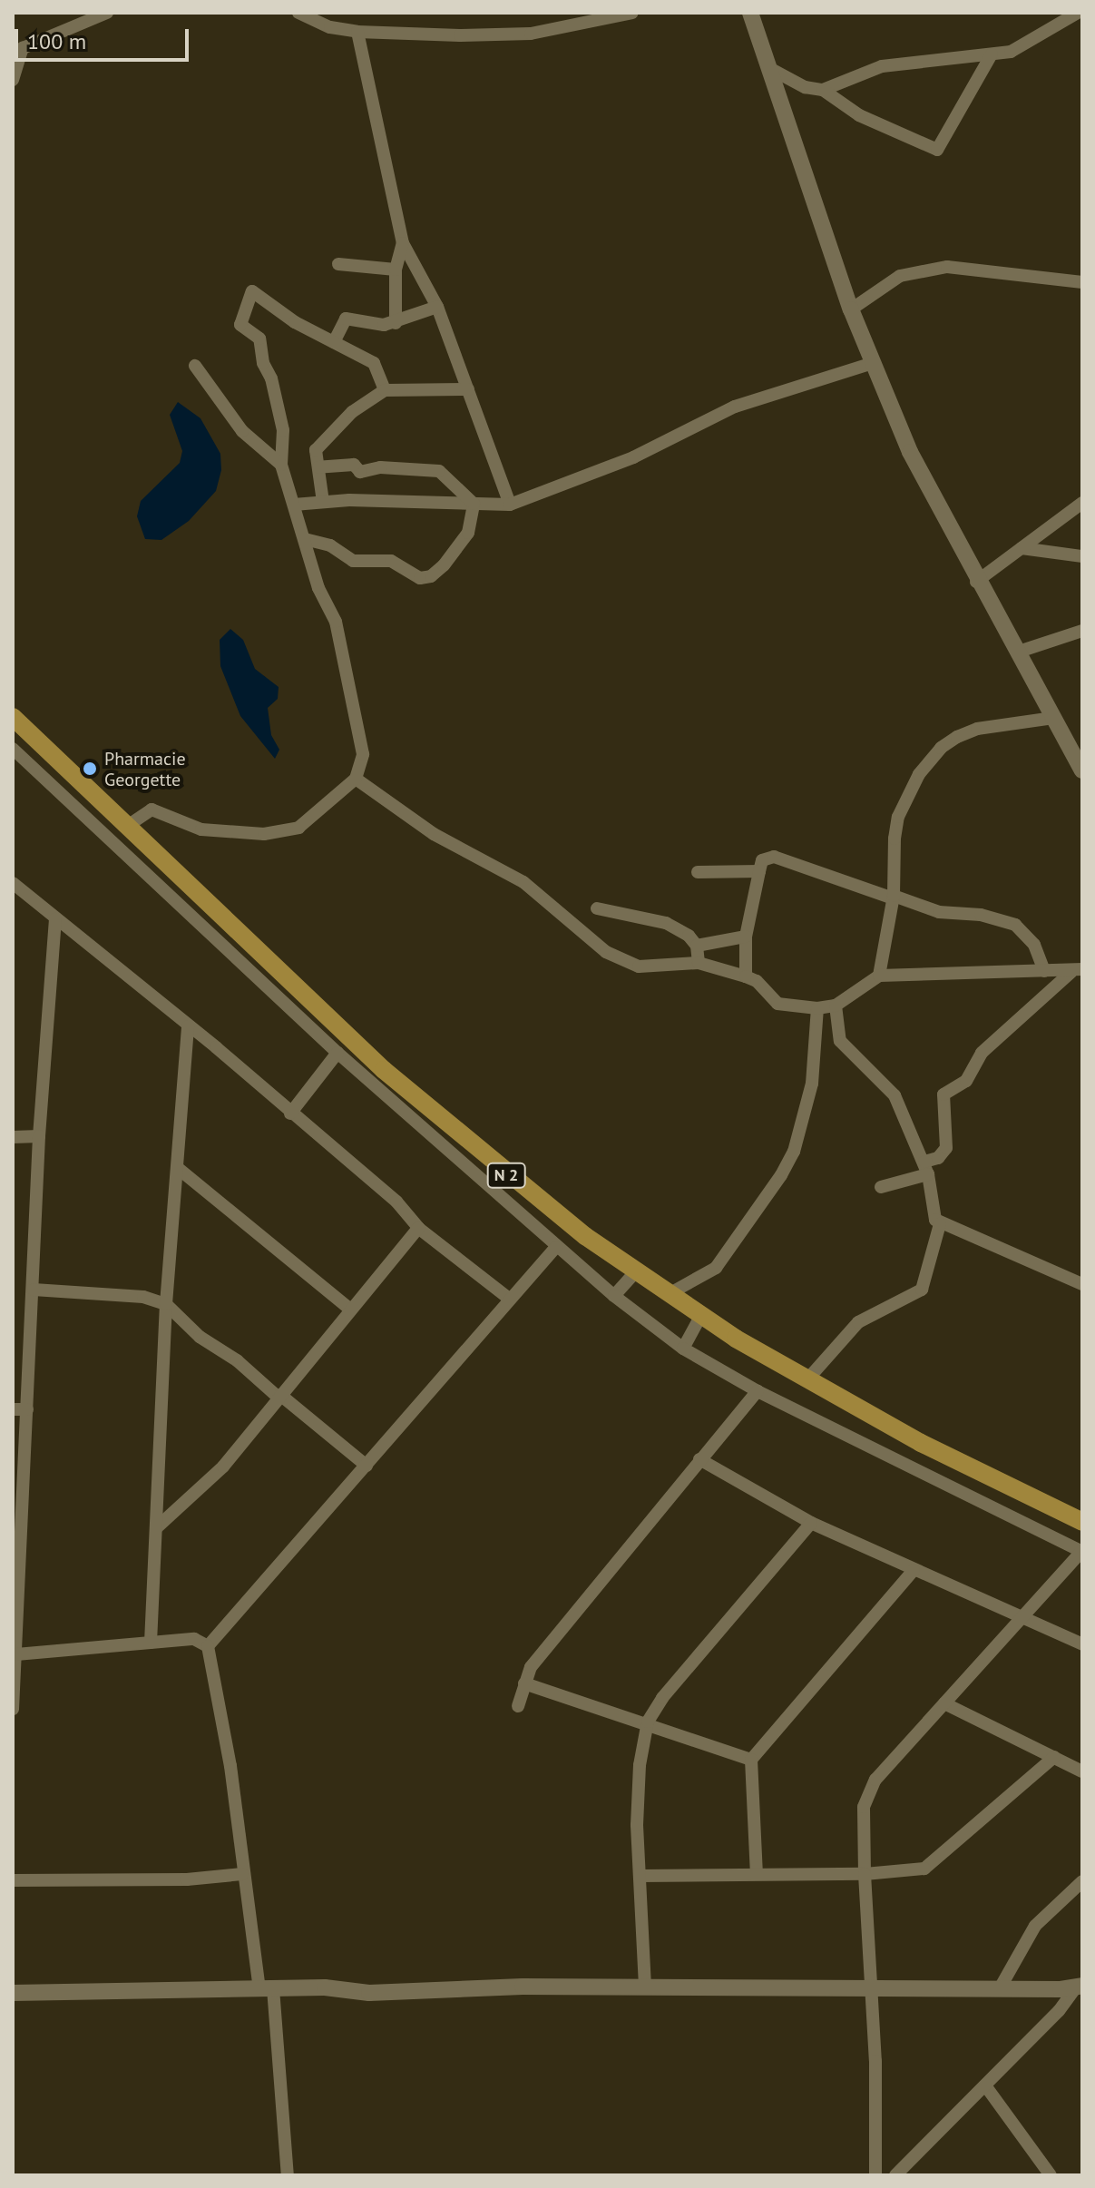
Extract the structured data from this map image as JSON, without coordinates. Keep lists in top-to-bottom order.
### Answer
{
  "streets": {
    "main road": ["N 2"]
  },
  "places": ["Pharmacie Georgette"],
  "scale_bar": "100 m"
}
